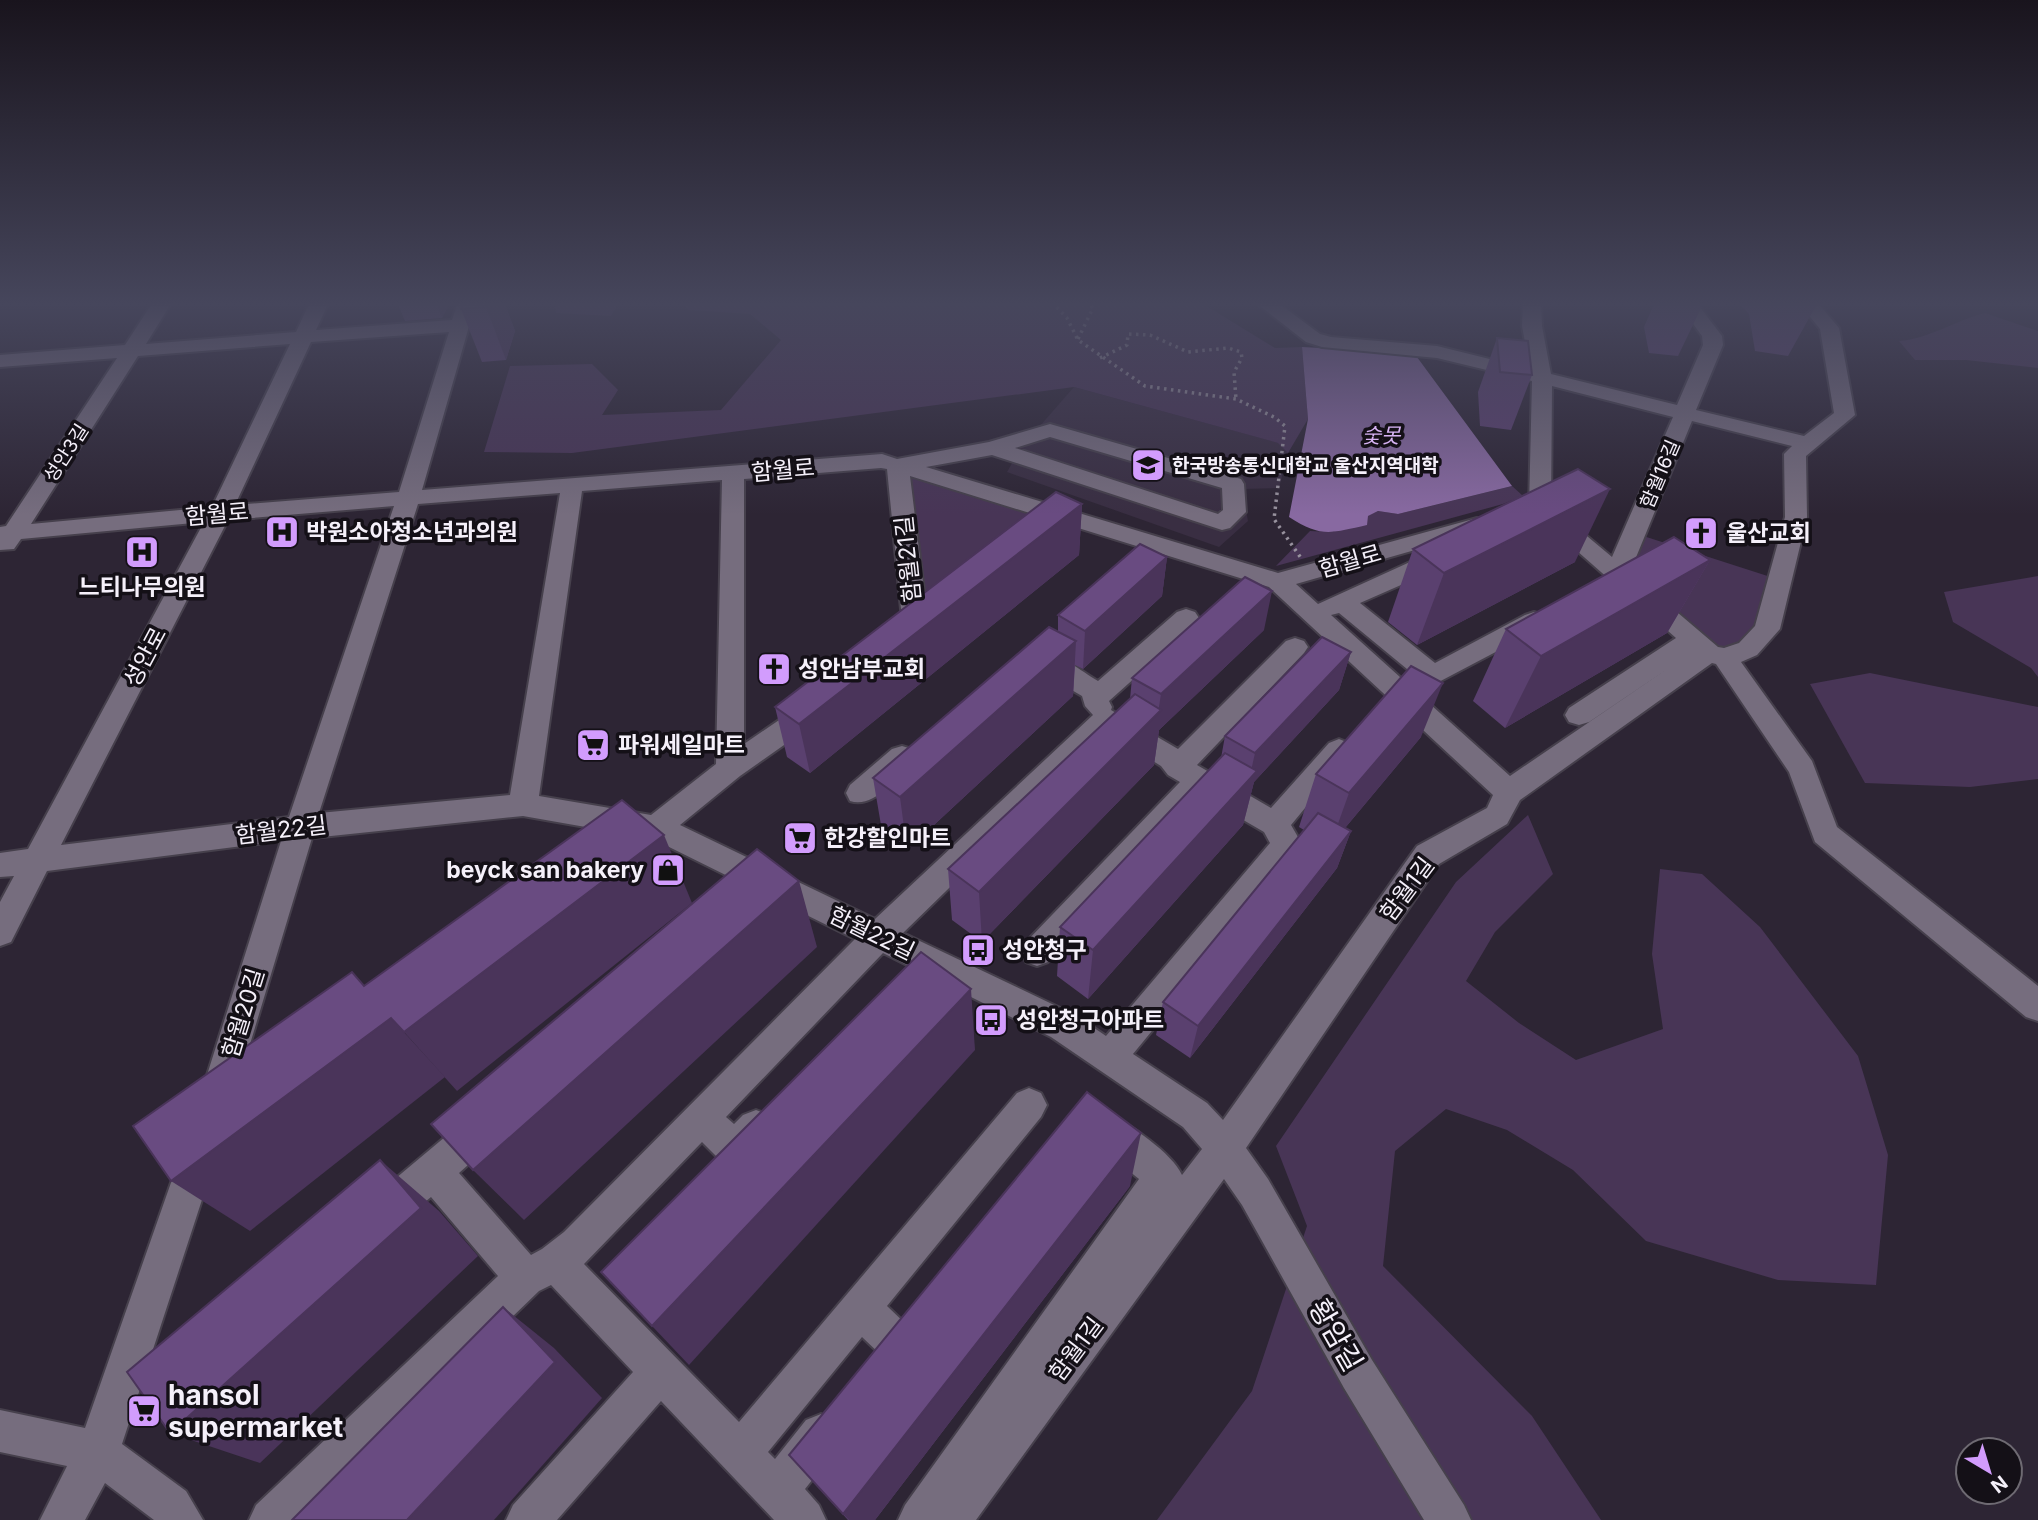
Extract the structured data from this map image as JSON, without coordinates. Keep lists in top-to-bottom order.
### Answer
{
  "streets": {
    "street": [
      "성안3길",
      "함월로",
      "함월16길",
      "함월21길",
      "성안로",
      "함월22길",
      "함월1길",
      "함월20길",
      "황암길"
    ]
  },
  "crossings": [
    ["성안3길", "함월로"],
    ["함월로", "함월21길"],
    ["함월로", "성안로"],
    ["함월로", "함월20길"],
    ["성안로", "함월22길"],
    ["함월22길", "함월1길"],
    ["함월22길", "함월20길"],
    ["함월22길", "황암길"],
    ["함월1길", "황암길"]
  ],
  "water": ["숯못"],
  "places": {
    "school or university": ["한국방송통신대학교 울산지역대학"],
    "hospital": ["박원소아청소년과의원", "느티나무의원"],
    "church": ["울산교회", "성안남부교회"],
    "supermarket": ["파워세일마트", "한강할인마트", "hansol supermarket"],
    "shop": ["beyck san bakery"],
    "bus stop": ["성안청구", "성안청구아파트"]
  },
  "north": "bottom right"
}
